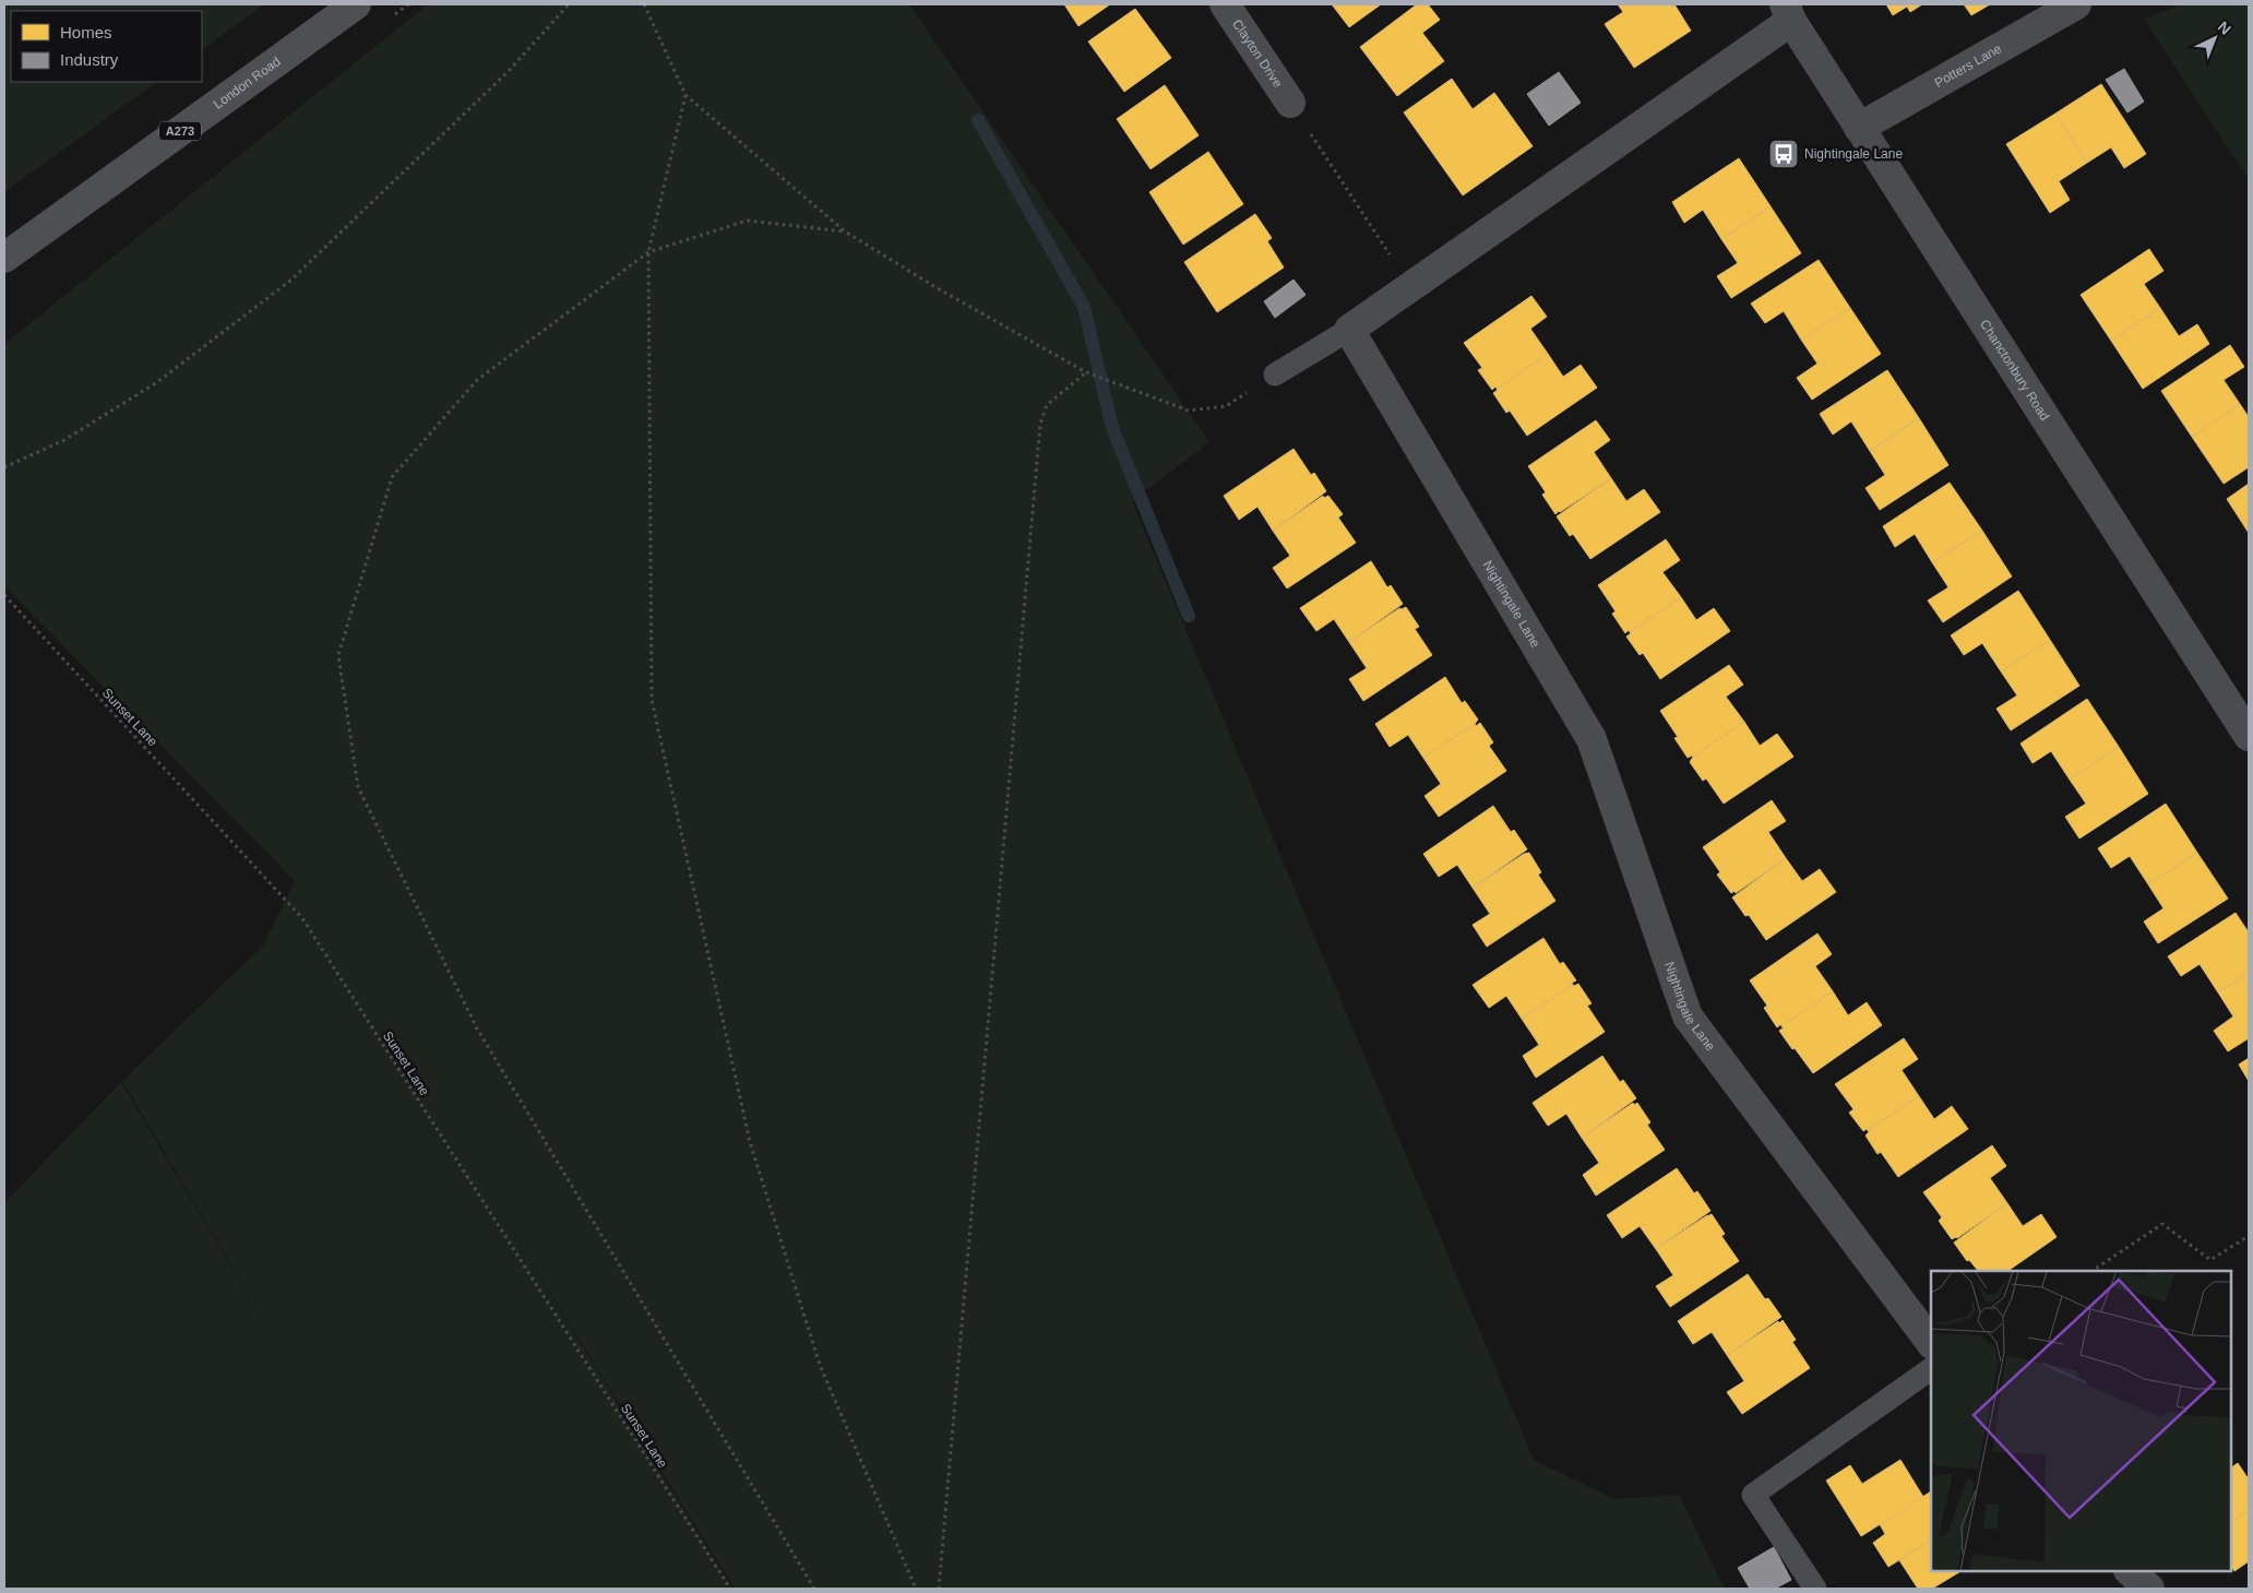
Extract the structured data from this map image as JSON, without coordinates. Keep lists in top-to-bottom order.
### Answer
{
  "streets": {
    "main road": ["London Road", "A273"],
    "street": [
      "Clayton Drive",
      "Potters Lane",
      "Chanctonbury Road",
      "Nightingale Lane"
    ],
    "path": ["Sunset Lane"]
  },
  "crossings": [
    ["Potters Lane", "Chanctonbury Road"]
  ],
  "places": {
    "bus stop": ["Nightingale Lane"]
  },
  "legend": ["Homes", "Industry"],
  "north": "top right"
}
